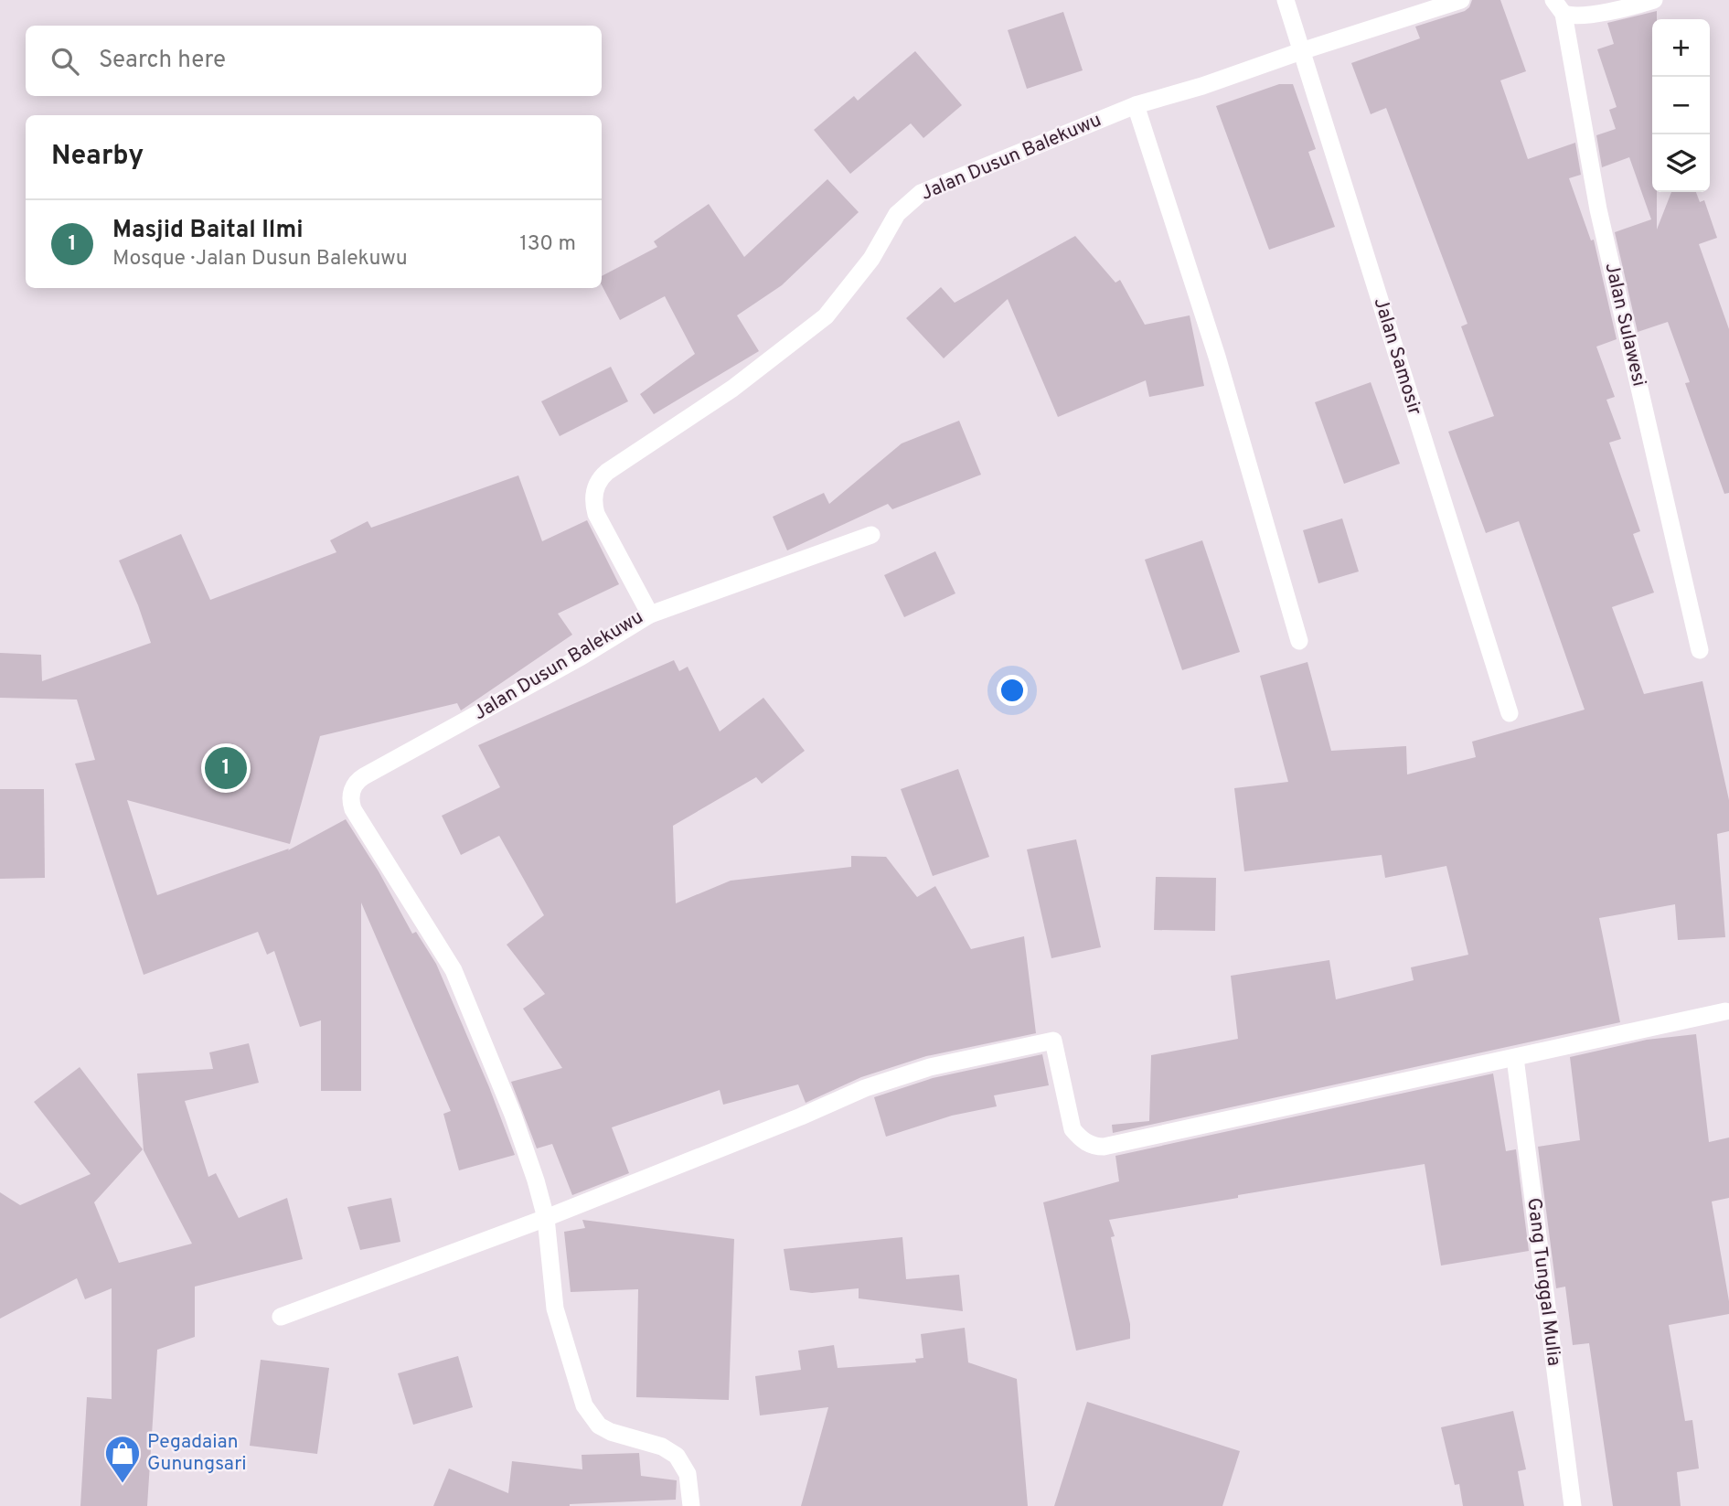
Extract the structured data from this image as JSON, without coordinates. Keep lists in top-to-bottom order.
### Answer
{
  "streets": {
    "street": [
      "Jalan Dusun Balekuwu",
      "Jalan Sulawesi",
      "Jalan Samosir",
      "Gang Tunggal Mulia"
    ]
  },
  "crossings": [
    ["Jalan Dusun Balekuwu", "Jalan Samosir"]
  ],
  "places": {
    "shop": ["Pegadaian Gunungsari"]
  },
  "page": {
    "map_buttons": ["+", "−"],
    "search": "Search here",
    "heading": "Nearby",
    "list": [
      {
        "mark": "1",
        "name": "Masjid Baital Ilmi",
        "note": "Mosque · Jalan Dusun Balekuwu",
        "value": "130 m"
      }
    ],
    "pins": "1"
  }
}
